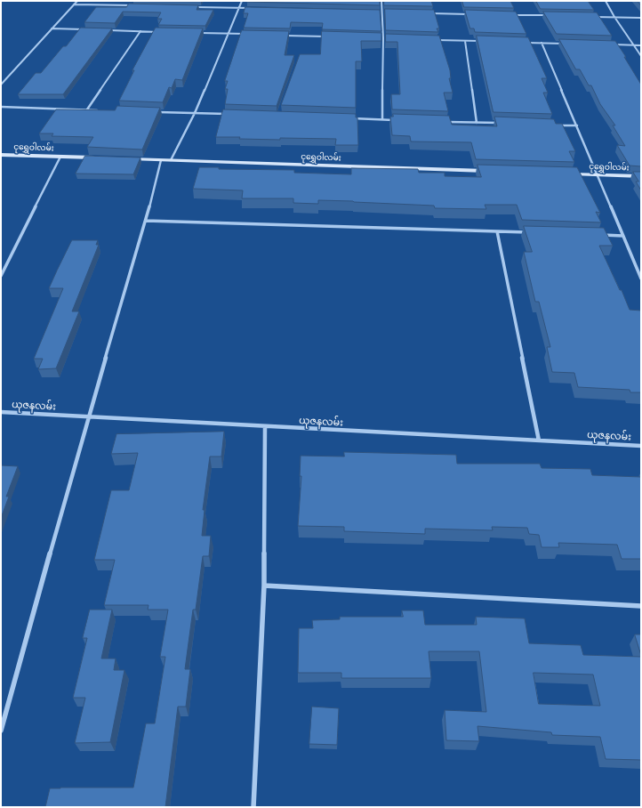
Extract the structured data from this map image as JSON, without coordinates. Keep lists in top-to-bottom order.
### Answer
{
  "streets": {
    "street": ["ငုရွှေဝါလမ်း", "ယုဇနလမ်း"]
  }
}
